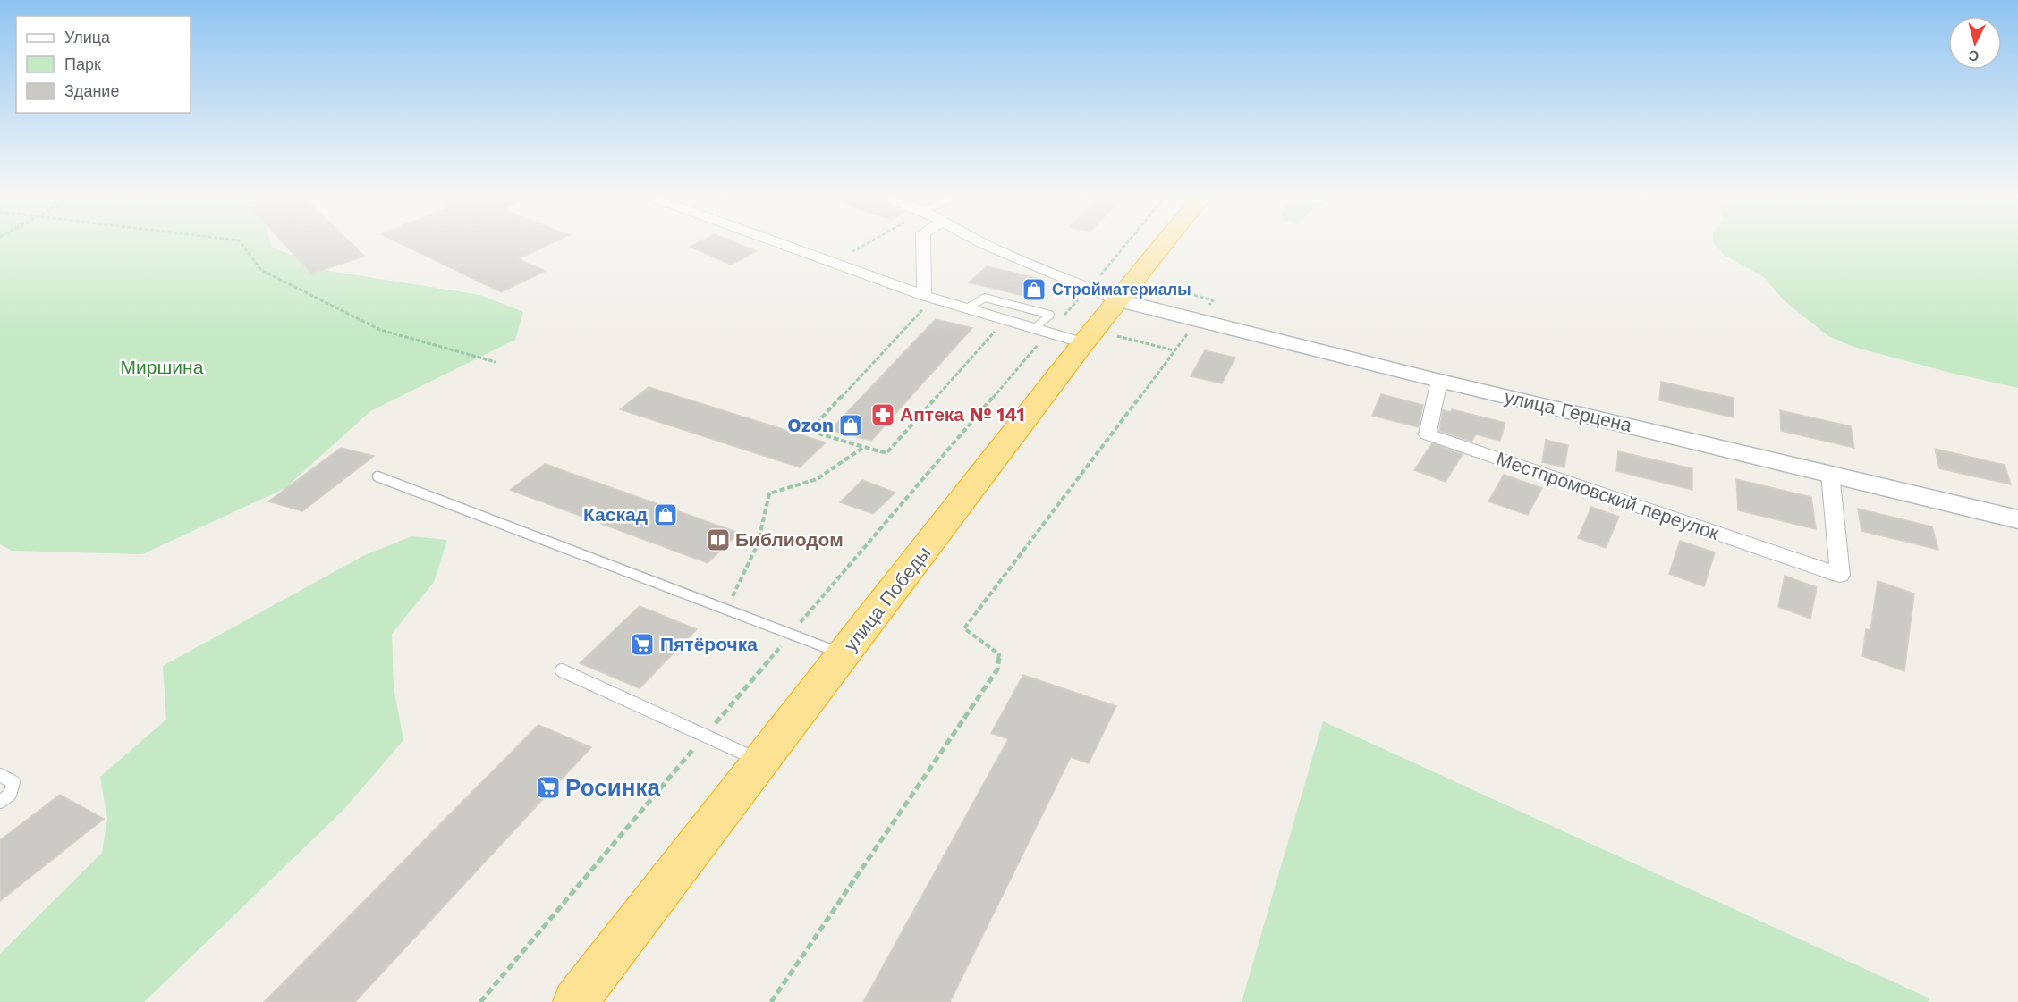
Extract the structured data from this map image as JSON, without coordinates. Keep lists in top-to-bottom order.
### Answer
{
  "streets": {
    "highway": ["улица Победы"],
    "street": ["улица Герцена", "Местпромовский переулок"]
  },
  "crossings": [
    ["улица Герцена", "Местпромовский переулок"],
    ["улица Герцена", "улица Победы"]
  ],
  "parks": ["Миршина"],
  "places": {
    "shop": ["Стройматериалы", "Ozon", "Каскад"],
    "pharmacy": ["Аптека № 141"],
    "library": ["Библиодом"],
    "supermarket": ["Пятёрочка", "Росинка"]
  },
  "legend": ["Улица", "Парк", "Здание"],
  "north": "bottom"
}
